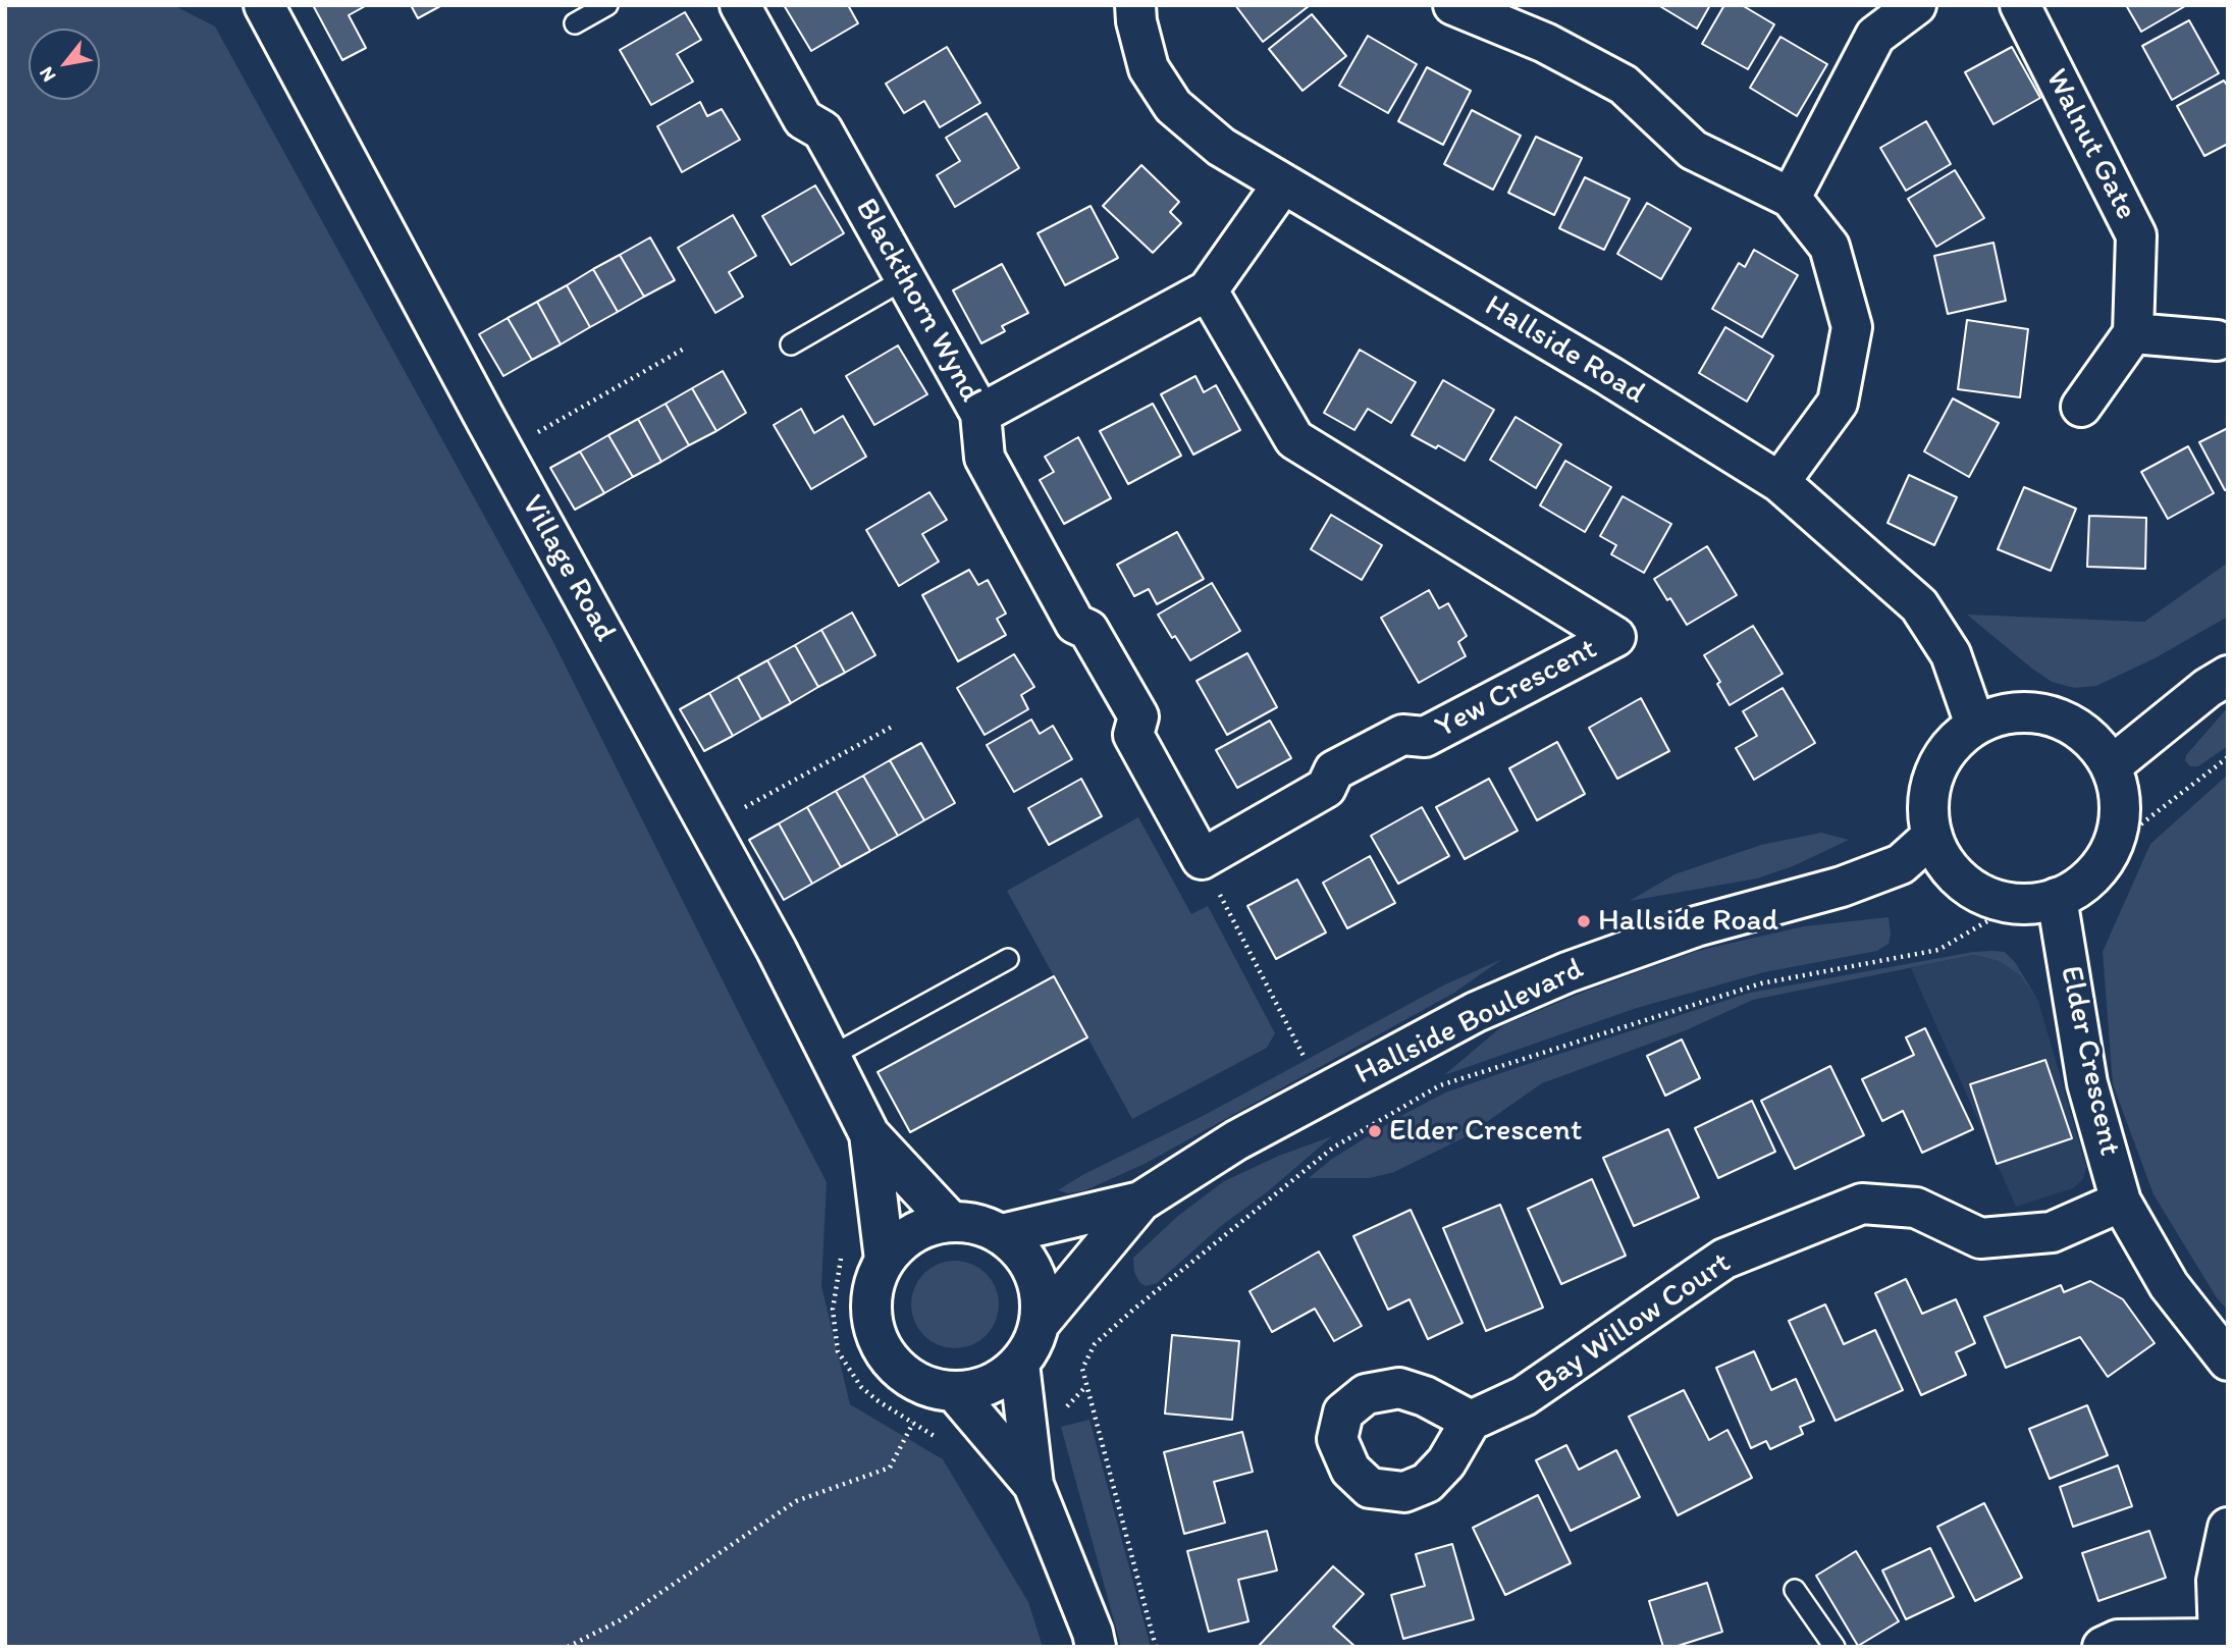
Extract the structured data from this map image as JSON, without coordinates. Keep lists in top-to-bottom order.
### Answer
{
  "streets": {
    "street": [
      "Walnut Gate",
      "Blackthorn Wynd",
      "Hallside Road",
      "Village Road",
      "Yew Crescent",
      "Hallside Boulevard",
      "Elder Crescent",
      "Bay Willow Court"
    ]
  },
  "crossings": [
    ["Blackthorn Wynd", "Hallside Road"],
    ["Blackthorn Wynd", "Yew Crescent"],
    ["Hallside Road", "Hallside Boulevard"],
    ["Hallside Road", "Elder Crescent"],
    ["Village Road", "Hallside Boulevard"],
    ["Hallside Boulevard", "Elder Crescent"],
    ["Elder Crescent", "Bay Willow Court"]
  ],
  "places": ["Hallside Road", "Elder Crescent"],
  "north": "bottom left"
}
